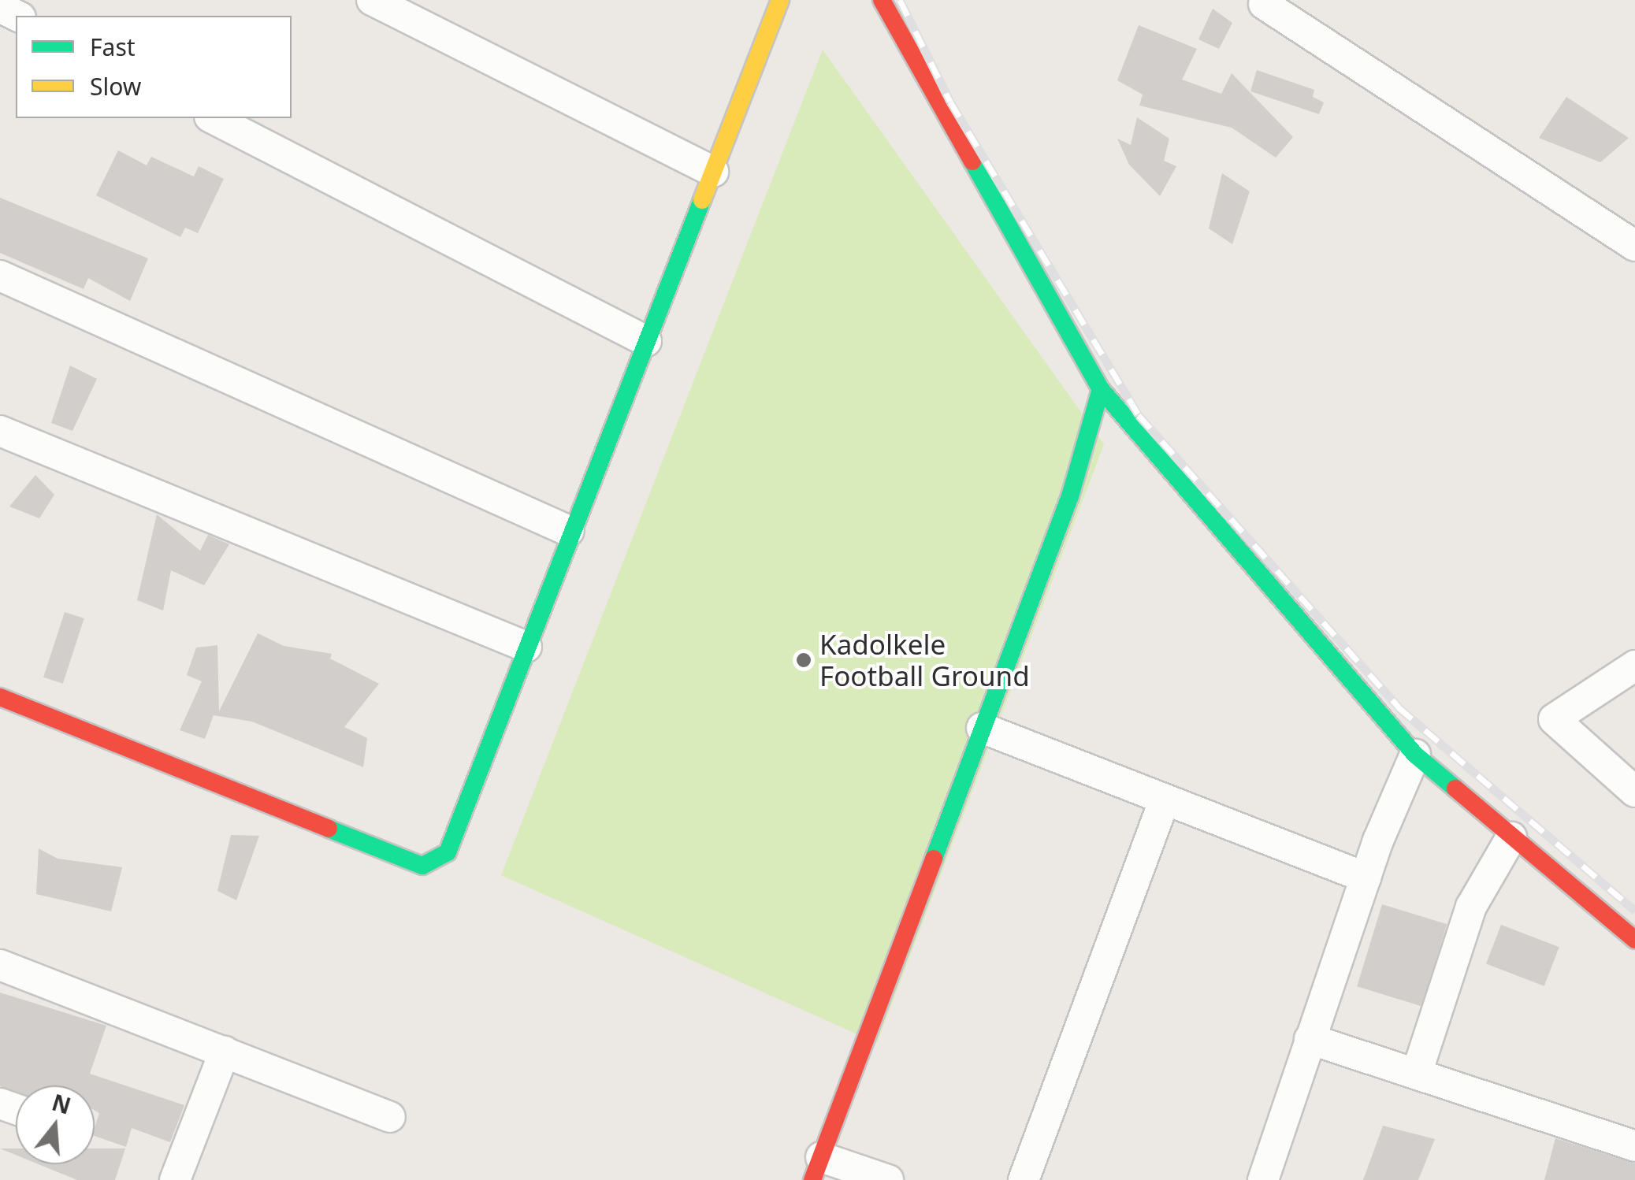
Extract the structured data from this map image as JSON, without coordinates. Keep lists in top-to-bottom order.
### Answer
{
  "places": ["Kadolkele Football Ground"],
  "legend": ["Fast", "Slow"],
  "north": "top"
}
